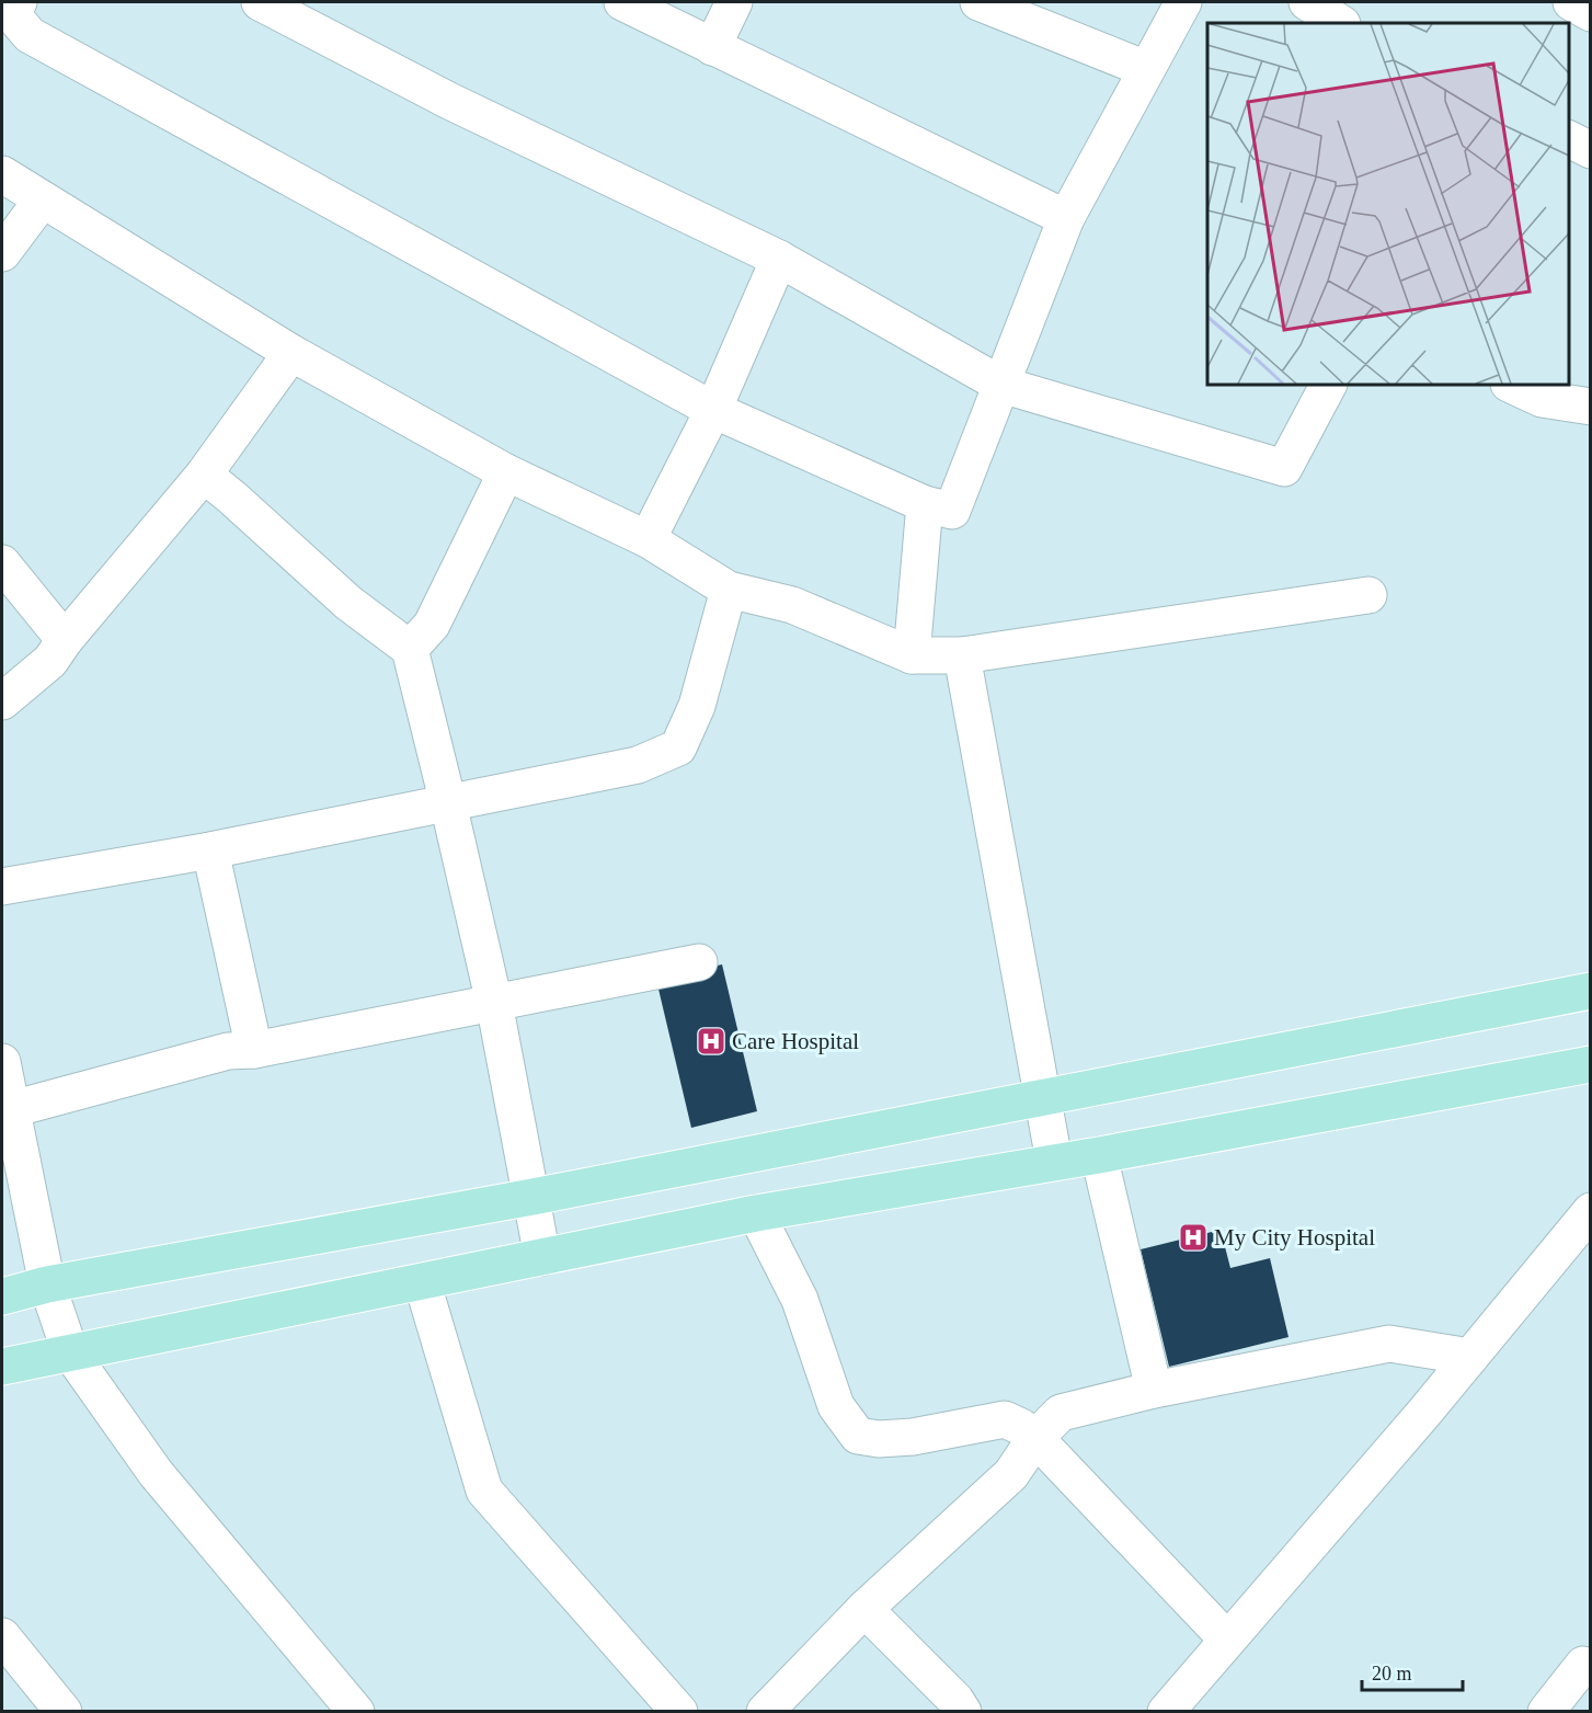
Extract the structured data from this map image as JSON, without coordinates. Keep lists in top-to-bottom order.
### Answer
{
  "places": {
    "hospital": ["Care Hospital", "My City Hospital"]
  },
  "scale_bar": "20 m"
}
